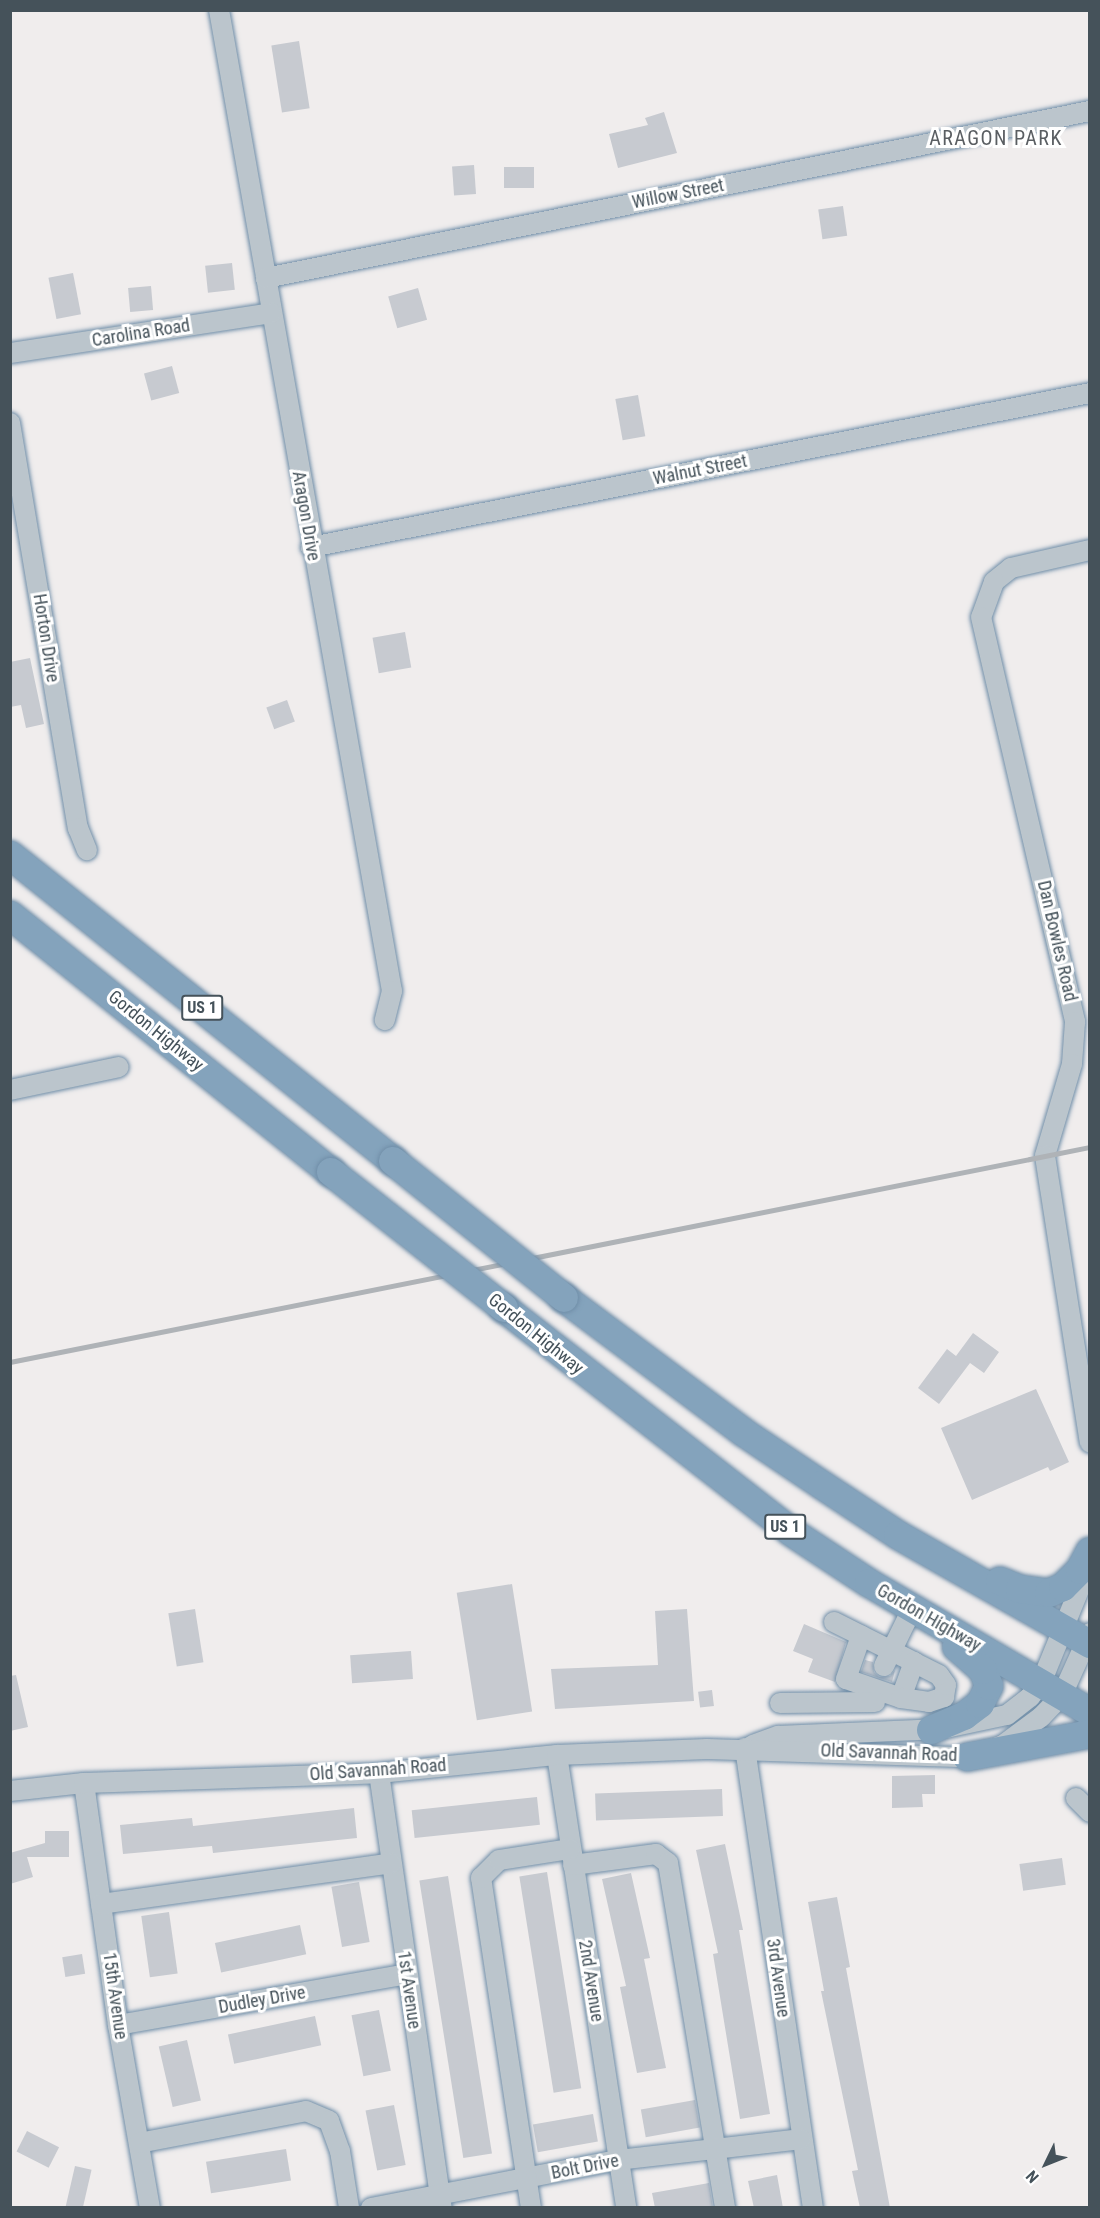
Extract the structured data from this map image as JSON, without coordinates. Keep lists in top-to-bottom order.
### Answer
{
  "streets": {
    "highway": ["US 1", "Gordon Highway"],
    "street": [
      "Willow Street",
      "Carolina Road",
      "Walnut Street",
      "Aragon Drive",
      "Horton Drive",
      "Dan Bowles Road",
      "Old Savannah Road",
      "3rd Avenue",
      "2nd Avenue",
      "1st Avenue",
      "15th Avenue",
      "Dudley Drive",
      "Bolt Drive"
    ]
  },
  "crossings": [
    ["Willow Street", "Aragon Drive"],
    ["Carolina Road", "Aragon Drive"],
    ["Walnut Street", "Aragon Drive"],
    ["US 1", "Old Savannah Road"],
    ["Gordon Highway", "Old Savannah Road"],
    ["Old Savannah Road", "3rd Avenue"],
    ["Old Savannah Road", "2nd Avenue"],
    ["Old Savannah Road", "1st Avenue"],
    ["Old Savannah Road", "15th Avenue"],
    ["3rd Avenue", "Bolt Drive"],
    ["2nd Avenue", "Bolt Drive"],
    ["1st Avenue", "Dudley Drive"],
    ["1st Avenue", "Bolt Drive"],
    ["15th Avenue", "Dudley Drive"]
  ],
  "districts": ["ARAGON PARK"],
  "north": "bottom left"
}
